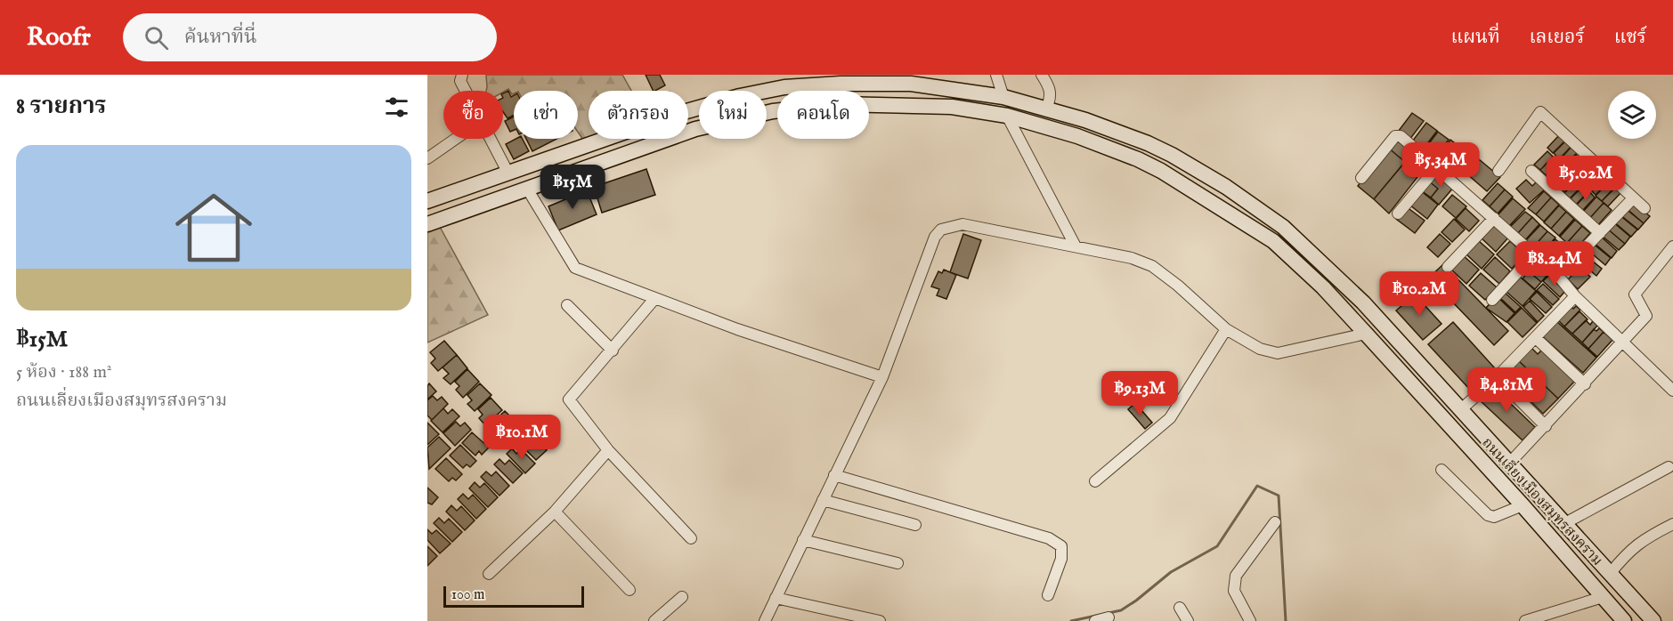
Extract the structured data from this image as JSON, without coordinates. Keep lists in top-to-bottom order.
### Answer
{
  "streets": {
    "main road": ["ถนนเลี่ยงเมืองสมุทรสงคราม"]
  },
  "scale_bar": "100 m",
  "page": {
    "header": "Roofr",
    "search": "ค้นหาที่นี่",
    "nav": ["แผนที่", "เลเยอร์", "แชร์"],
    "heading": "8 รายการ",
    "chip": [
      "ซื้อ",
      "เช่า",
      "ตัวกรอง",
      "ใหม่",
      "คอนโด"
    ],
    "list": [
      {
        "name": "฿15M",
        "note": "5 ห้อง · 188 m² · ถนนเลี่ยงเมืองสมุทรสงคราม"
      }
    ],
    "price": [
      "฿5.34M",
      "฿5.02M",
      "฿15M",
      "฿8.24M",
      "฿10.2M",
      "฿4.81M",
      "฿9.13M",
      "฿10.1M"
    ],
    "scale": "100 m"
  }
}
